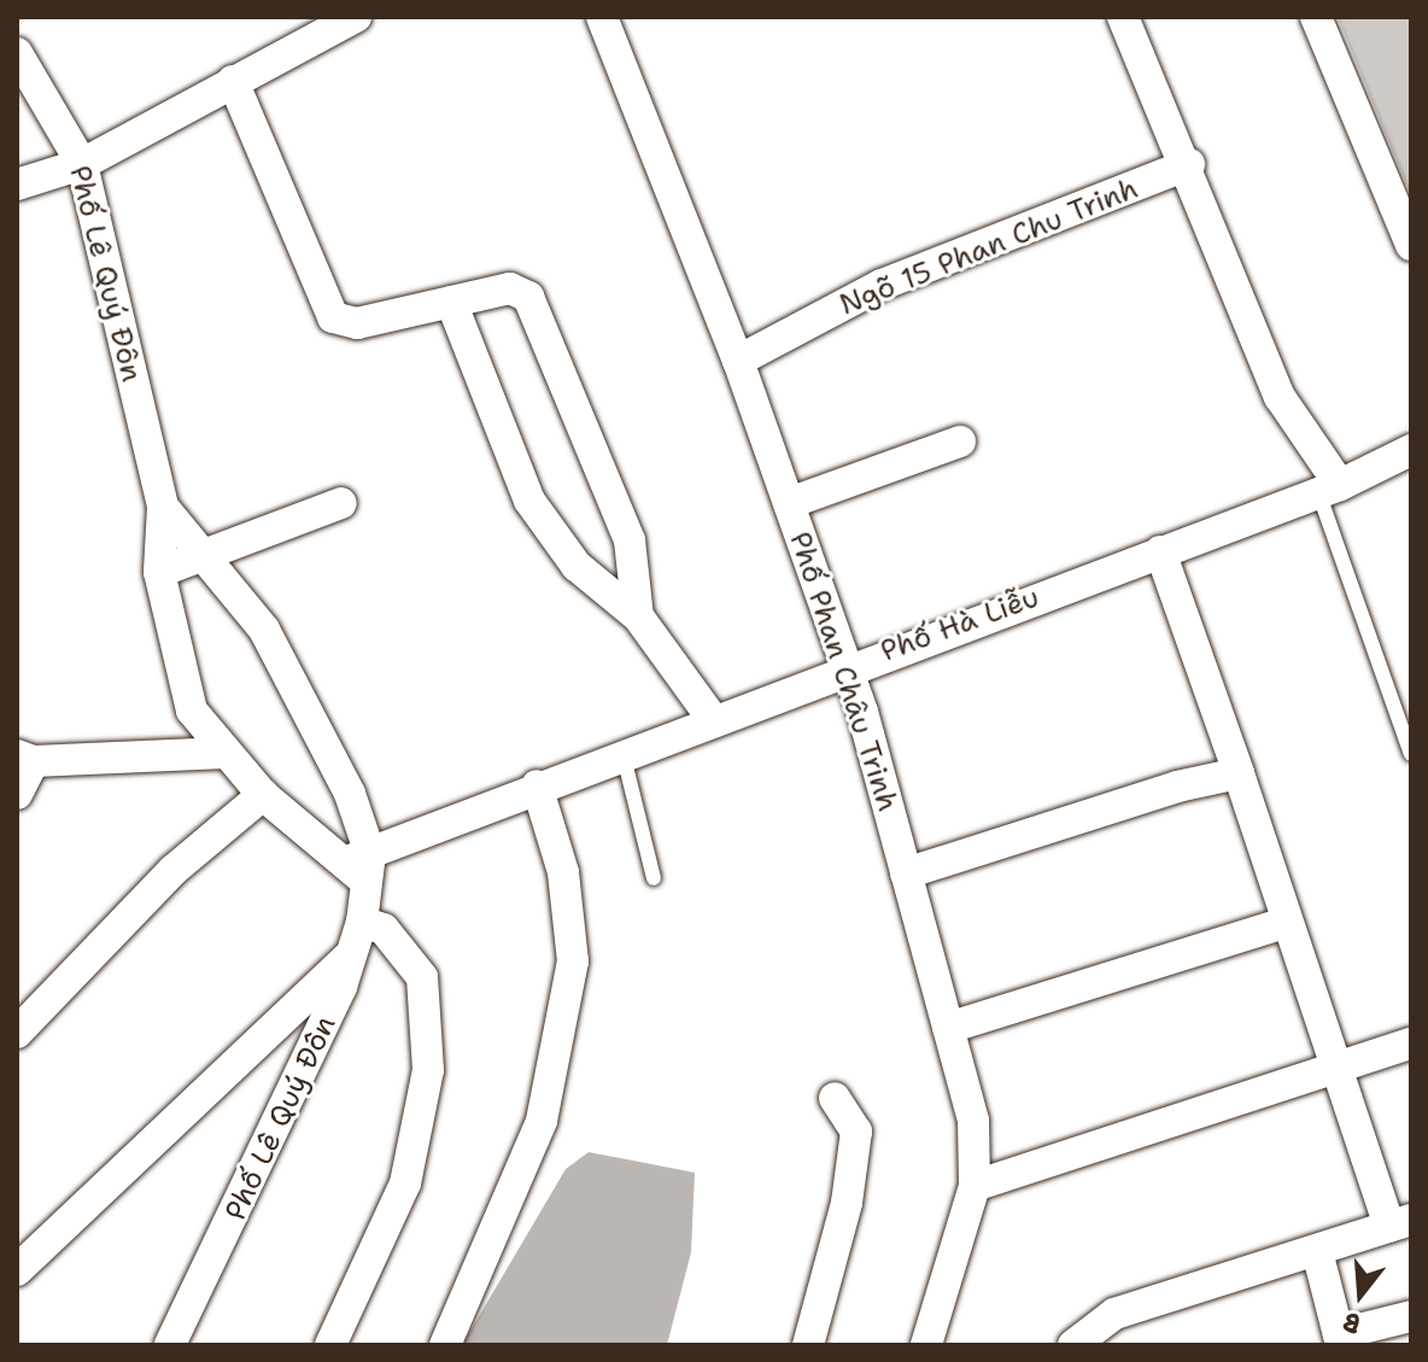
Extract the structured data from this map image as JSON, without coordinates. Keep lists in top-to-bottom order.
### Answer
{
  "streets": {
    "street": [
      "Ngõ 15 Phan Chu Trinh",
      "Phố Lê Quý Đôn",
      "Phố Hà Liễu",
      "Phố Phan Châu Trinh"
    ]
  },
  "crossings": [
    ["Ngõ 15 Phan Chu Trinh", "Phố Phan Châu Trinh"],
    ["Phố Lê Quý Đôn", "Phố Hà Liễu"],
    ["Phố Hà Liễu", "Phố Phan Châu Trinh"]
  ],
  "north": "bottom"
}
